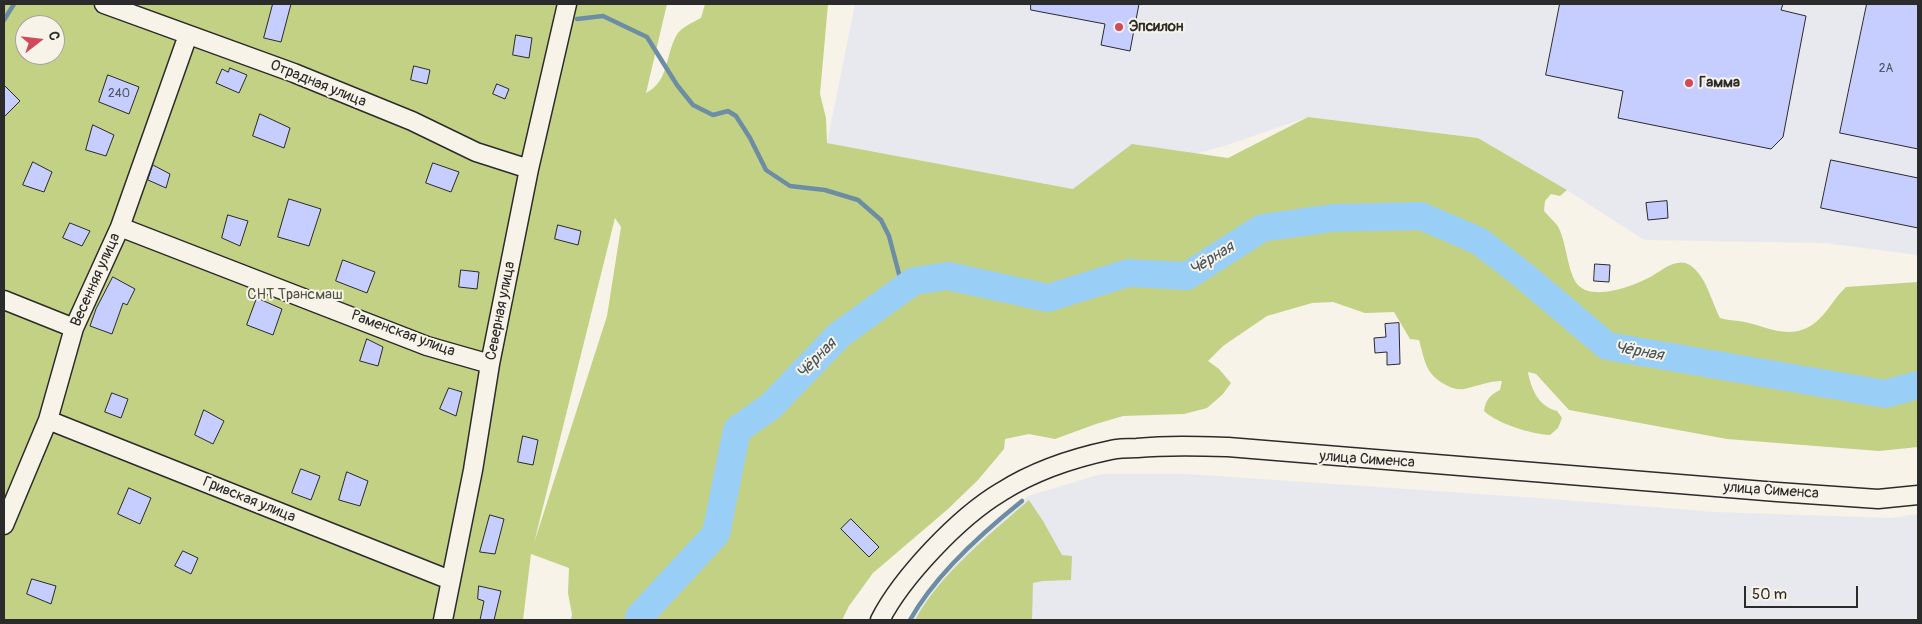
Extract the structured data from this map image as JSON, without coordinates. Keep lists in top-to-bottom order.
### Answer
{
  "streets": {
    "street": [
      "Отрадная улица",
      "Весенняя улица",
      "Северная улица",
      "Раменская улица",
      "улица Сименса",
      "Гривская улица"
    ]
  },
  "crossings": [
    ["Отрадная улица", "Весенняя улица"],
    ["Отрадная улица", "Северная улица"],
    ["Весенняя улица", "Раменская улица"],
    ["Весенняя улица", "Гривская улица"],
    ["Северная улица", "Раменская улица"],
    ["Северная улица", "Гривская улица"]
  ],
  "water": ["Чёрная"],
  "parks": ["СНТ Трансмаш"],
  "places": ["Эпсилон", "Гамма"],
  "house_numbers": ["2А", "240"],
  "scale_bar": "50 m",
  "north": "right"
}
